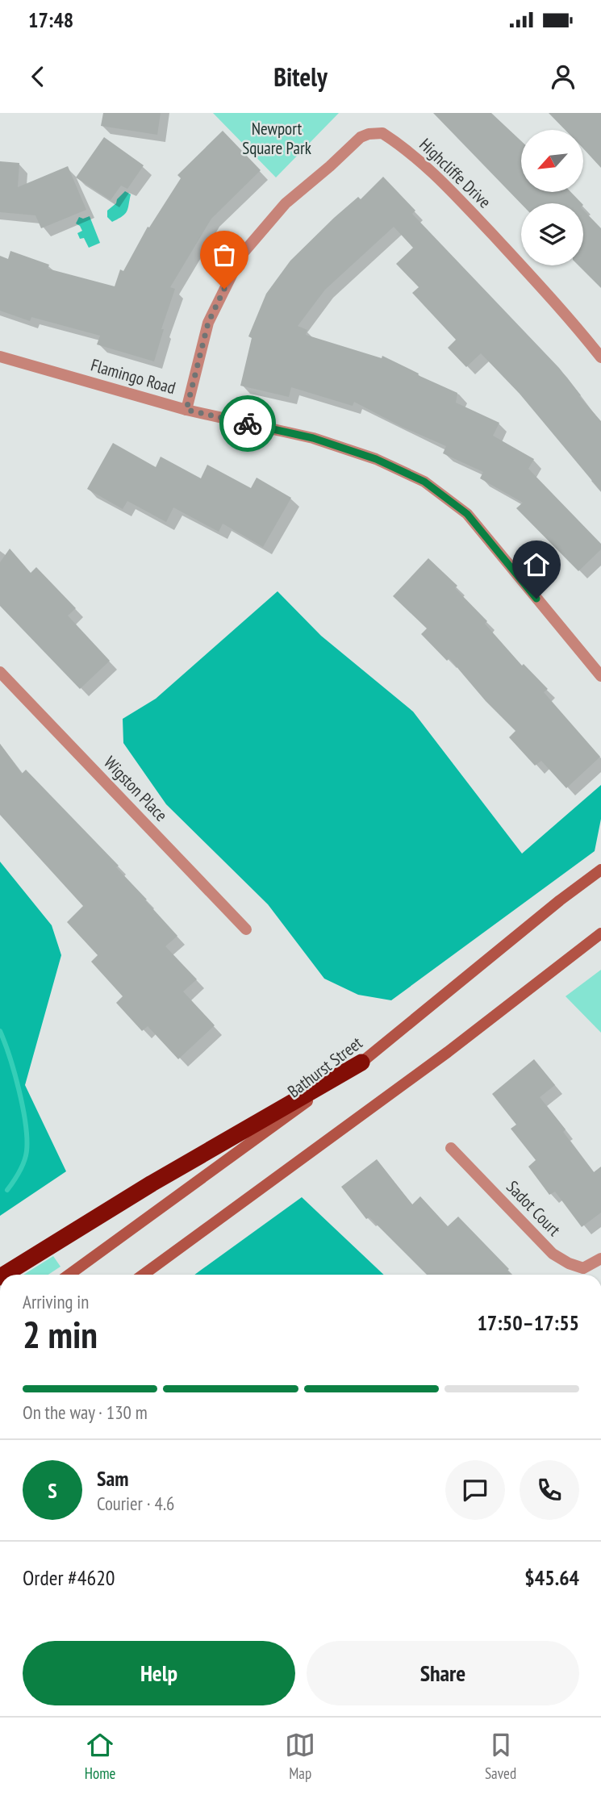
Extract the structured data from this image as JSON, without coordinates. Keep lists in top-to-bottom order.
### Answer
{
  "streets": {
    "main road": ["Bathurst Street"],
    "street": [
      "Highcliffe Drive",
      "Flamingo Road",
      "Wigston Place",
      "Sadot Court"
    ]
  },
  "crossings": [
    ["Highcliffe Drive", "Flamingo Road"]
  ],
  "parks": ["Newport Square Park"],
  "north": "bottom left",
  "page": {
    "status": "17:48",
    "header": "Bitely",
    "heading": ["2 min", "Arriving in", "17:50–17:55"],
    "panel": [
      "Sam",
      "Courier · 4.6",
      "Order #4620",
      "$45.64"
    ],
    "bar": "On the way · 130 m",
    "round": "S",
    "buttons": ["Help", "Share"],
    "tabs": ["Home", "Map", "Saved"]
  }
}
